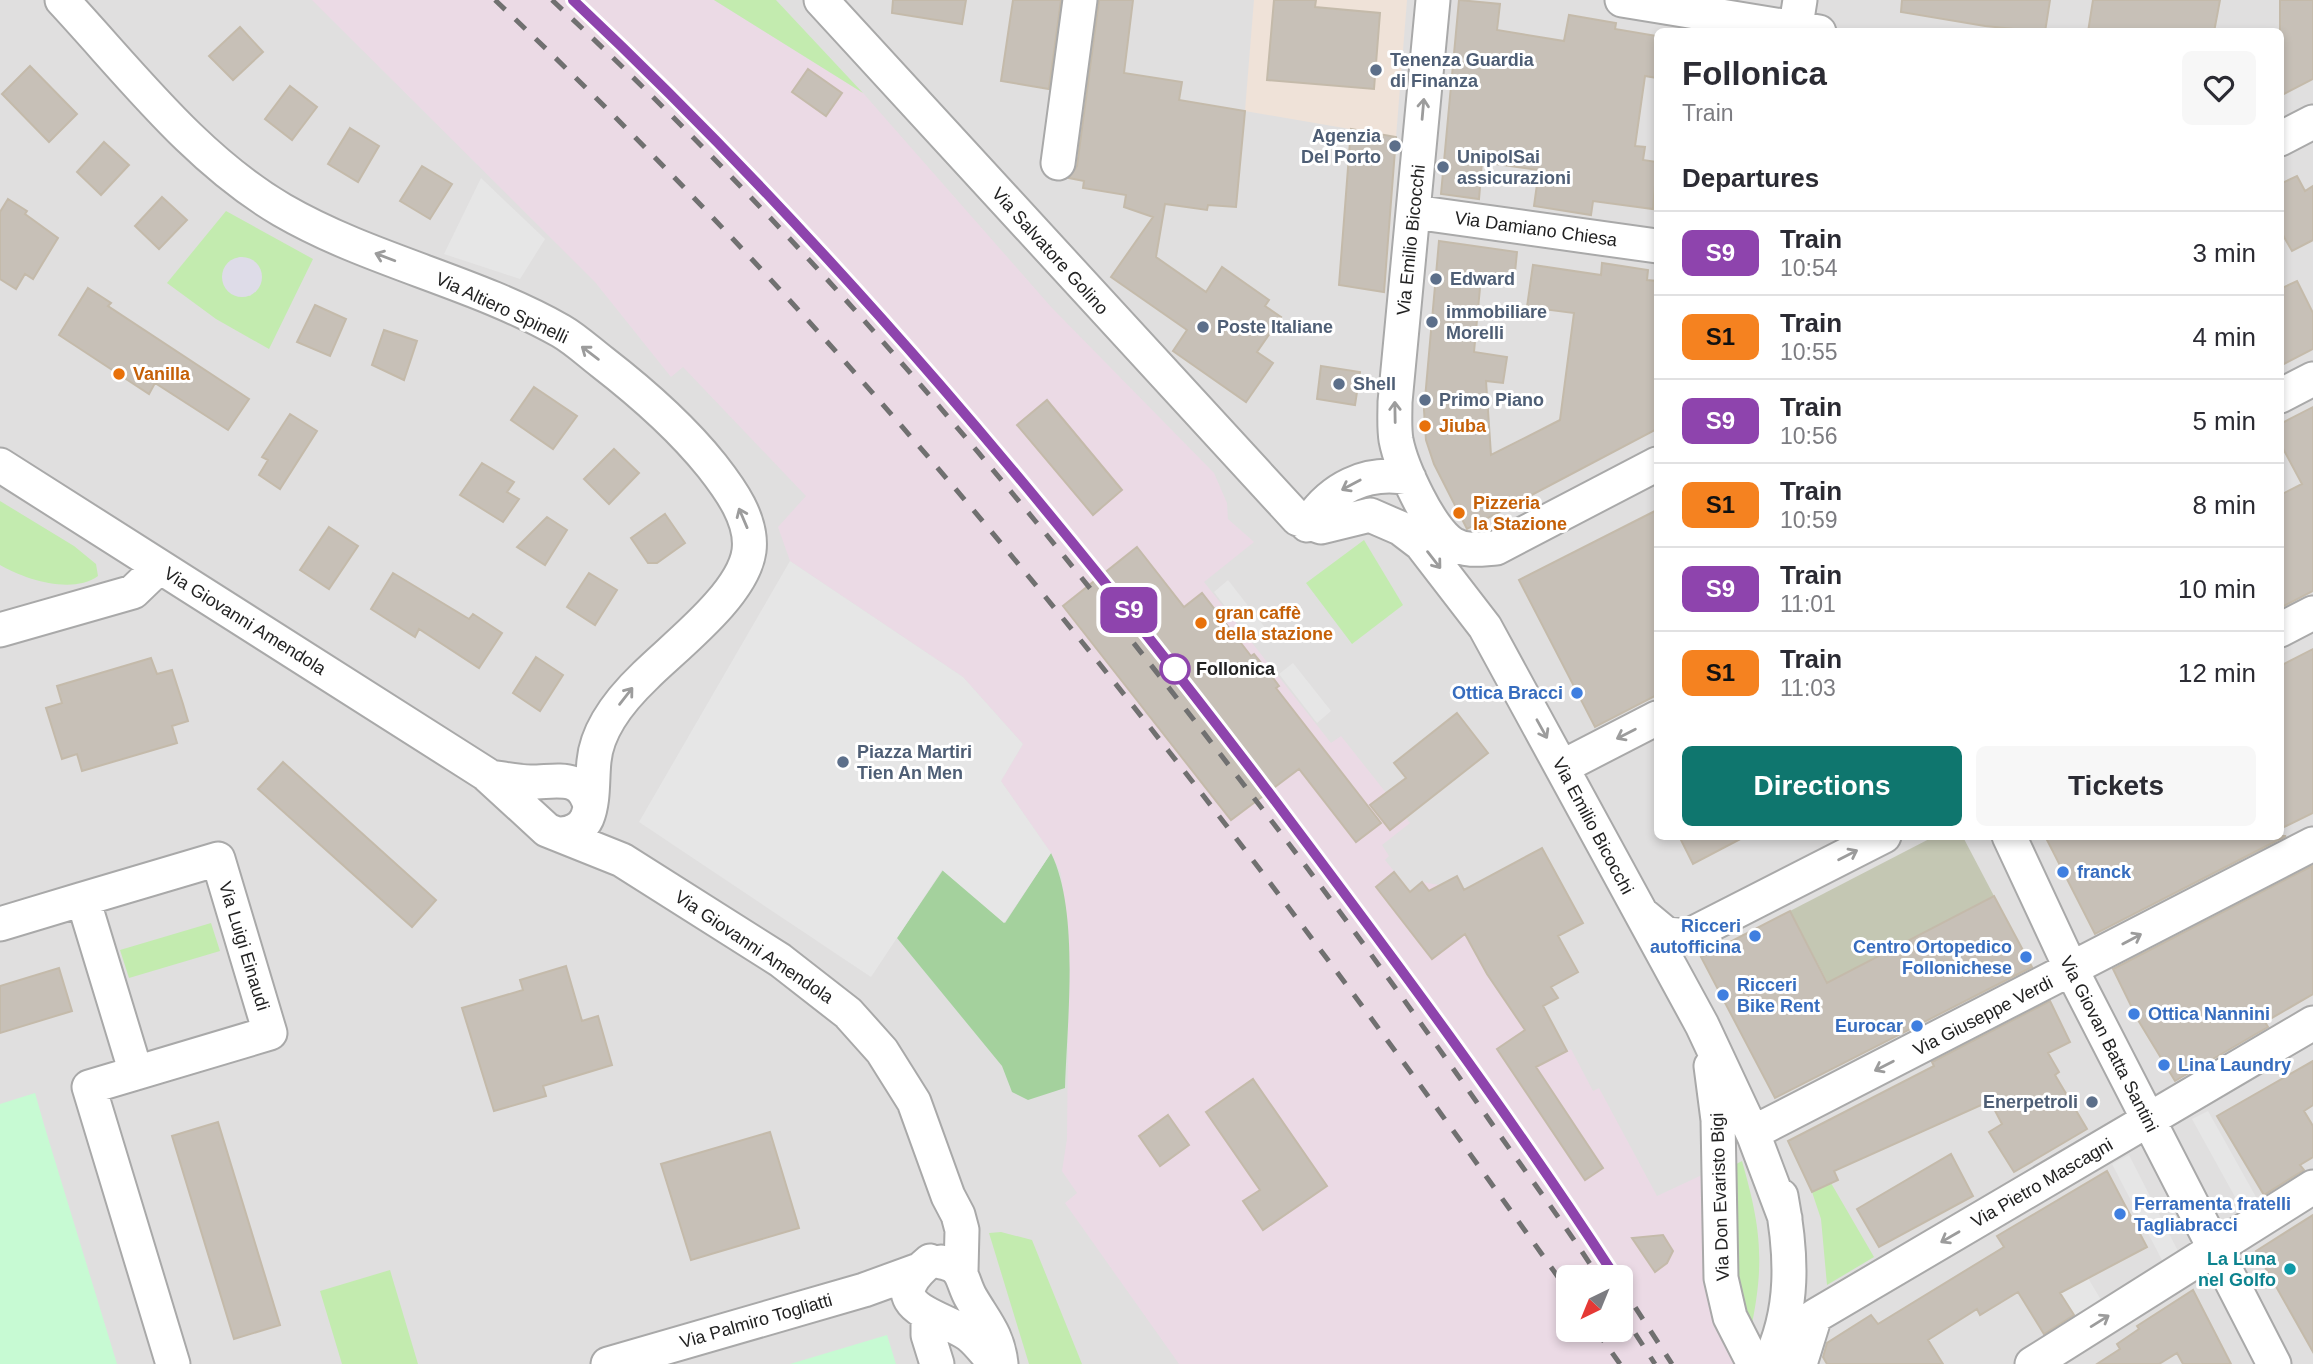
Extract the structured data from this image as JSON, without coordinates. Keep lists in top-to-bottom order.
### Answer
{
  "streets": {
    "street": [
      "Via Damiano Chiesa",
      "Via Emilio Bicocchi",
      "Via Salvatore Golino",
      "Via Altiero Spinelli",
      "Via Giovanni Amendola",
      "Via Luigi Einaudi",
      "Via Giuseppe Verdi",
      "Via Giovan Batta Santini",
      "Via Pietro Mascagni",
      "Via Don Evaristo Bigi",
      "Via Palmiro Togliatti"
    ]
  },
  "crossings": [
    ["Via Damiano Chiesa", "Via Emilio Bicocchi"],
    ["Via Emilio Bicocchi", "Via Giuseppe Verdi"],
    ["Via Emilio Bicocchi", "Via Don Evaristo Bigi"],
    ["Via Altiero Spinelli", "Via Giovanni Amendola"],
    ["Via Giovanni Amendola", "Via Palmiro Togliatti"],
    ["Via Giuseppe Verdi", "Via Giovan Batta Santini"],
    ["Via Giovan Batta Santini", "Via Pietro Mascagni"]
  ],
  "places": [
    "Tenenza Guardia di Finanza",
    "Agenzia Del Porto",
    "UnipolSai assicurazioni",
    "Edward",
    "immobiliare Morelli",
    "Poste Italiane",
    "Vanilla",
    "Shell",
    "Primo Piano",
    "Jiuba",
    "Pizzeria la Stazione",
    "gran caffè della stazione",
    "Follonica",
    "Ottica Bracci",
    "Piazza Martiri Tien An Men",
    "franck",
    "Ricceri autofficina",
    "Centro Ortopedico Follonichese",
    "Ricceri Bike Rent",
    "Ottica Nannini",
    "Eurocar",
    "Lina Laundry",
    "Enerpetroli",
    "Ferramenta fratelli Tagliabracci",
    "La Luna nel Golfo"
  ],
  "north": "bottom left",
  "page": {
    "on_map": "S9",
    "heading": [
      ["Follonica", "Train"],
      "Departures"
    ],
    "list": [
      {
        "mark": "S9",
        "name": "Train",
        "note": "10:54",
        "value": "3 min"
      },
      {
        "mark": "S1",
        "name": "Train",
        "note": "10:55",
        "value": "4 min"
      },
      {
        "mark": "S9",
        "name": "Train",
        "note": "10:56",
        "value": "5 min"
      },
      {
        "mark": "S1",
        "name": "Train",
        "note": "10:59",
        "value": "8 min"
      },
      {
        "mark": "S9",
        "name": "Train",
        "note": "11:01",
        "value": "10 min"
      },
      {
        "mark": "S1",
        "name": "Train",
        "note": "11:03",
        "value": "12 min"
      }
    ],
    "buttons": ["Directions", "Tickets"]
  }
}
